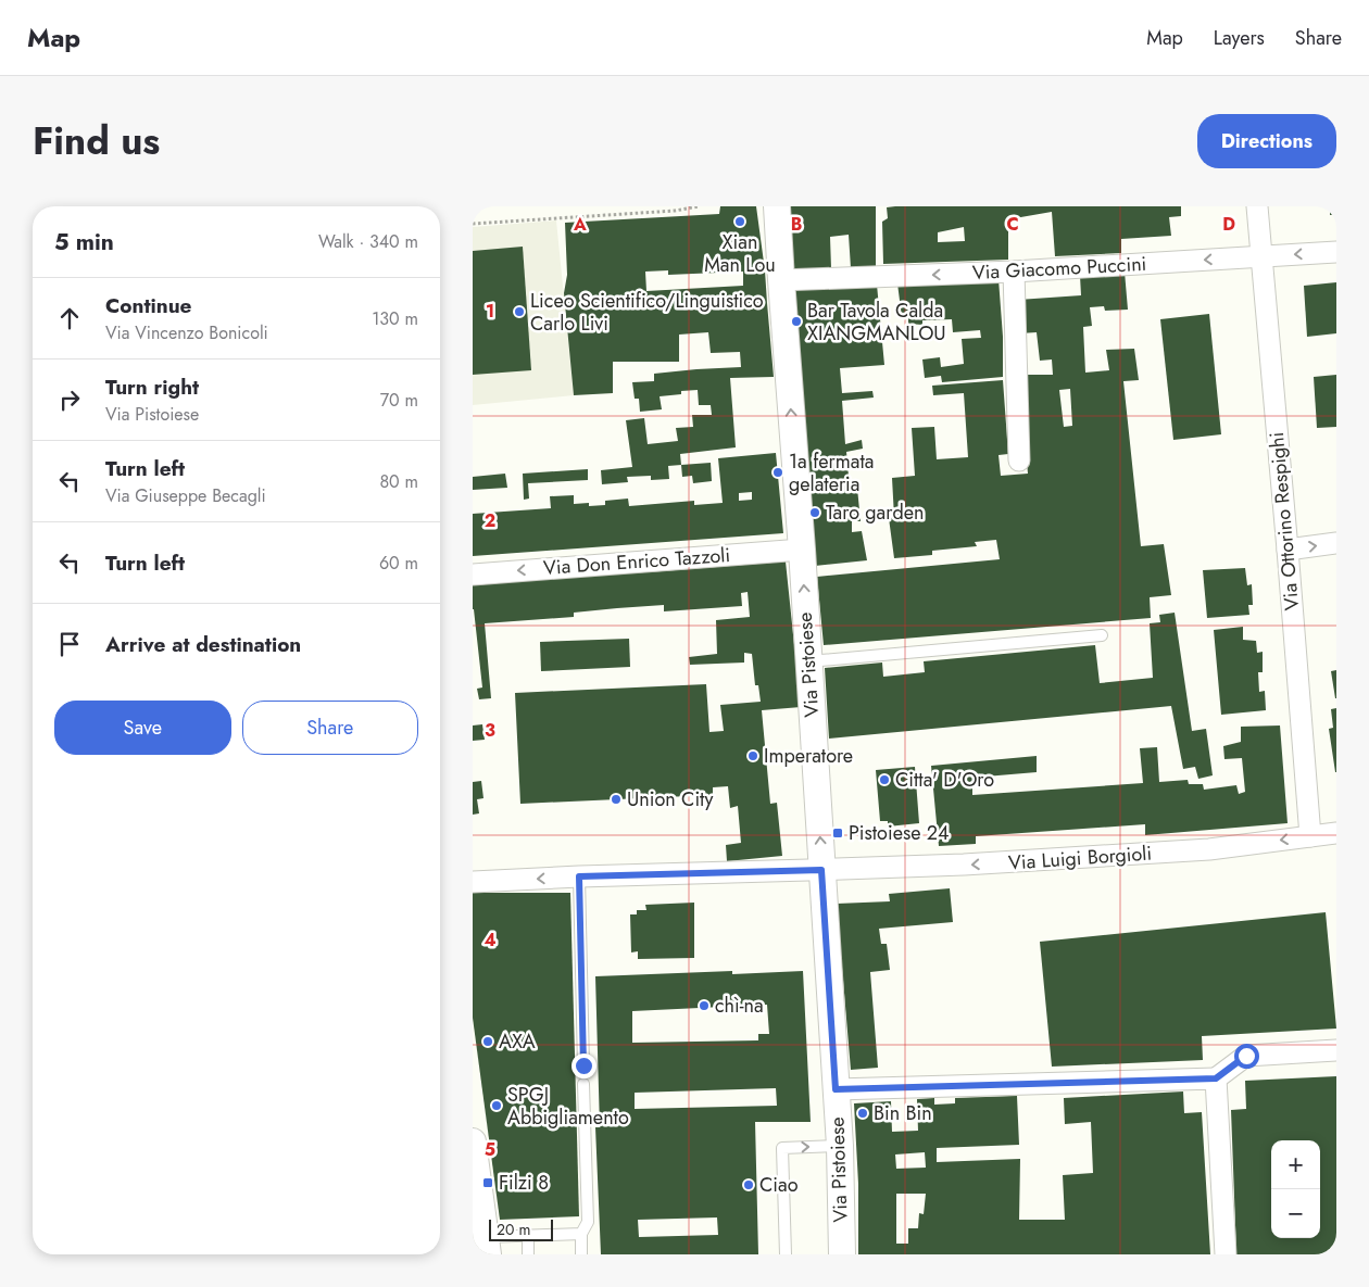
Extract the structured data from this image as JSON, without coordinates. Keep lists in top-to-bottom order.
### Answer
{
  "streets": {
    "street": [
      "Via Giacomo Puccini",
      "Via Ottorino Respighi",
      "Via Don Enrico Tazzoli",
      "Via Pistoiese",
      "Via Luigi Borgioli"
    ]
  },
  "crossings": [
    ["Via Giacomo Puccini", "Via Ottorino Respighi"],
    ["Via Giacomo Puccini", "Via Pistoiese"],
    ["Via Ottorino Respighi", "Via Luigi Borgioli"],
    ["Via Don Enrico Tazzoli", "Via Pistoiese"],
    ["Via Pistoiese", "Via Luigi Borgioli"]
  ],
  "one_way": ["Via Giacomo Puccini", "Via Don Enrico Tazzoli", "Via Luigi Borgioli"],
  "places": {
    "other": [
      "Xian Man Lou",
      "Liceo Scientifico/Linguistico Carlo Livi",
      "Bar Tavola Calda XIANGMANLOU",
      "1a fermata gelateria",
      "Taro garden",
      "Imperatore",
      "Citta' D'Oro",
      "Union City",
      "chì-na",
      "AXA",
      "SPGJ Abbigliamento",
      "Bin Bin",
      "Ciao"
    ],
    "transit": ["Pistoiese 24", "Filzi 8"]
  },
  "scale_bar": "20 m",
  "page": {
    "header": "Map",
    "nav": ["Map", "Layers", "Share"],
    "title": "Find us",
    "buttons": [
      "Directions",
      ["Save", "Share"]
    ],
    "heading": ["5 min", "Walk · 340 m"],
    "list": [
      ["Continue", "Via Vincenzo Bonicoli", "130 m"],
      ["Turn right", "Via Pistoiese", "70 m"],
      ["Turn left", "Via Giuseppe Becagli", "80 m"],
      ["Turn left", "60 m"],
      "Arrive at destination"
    ],
    "map_buttons": ["+", "−"],
    "scale": "20 m"
  },
  "grid": {
    "columns": [
      "A",
      "B",
      "C",
      "D"
    ],
    "rows": [
      "1",
      "2",
      "3",
      "4",
      "5"
    ]
  }
}
